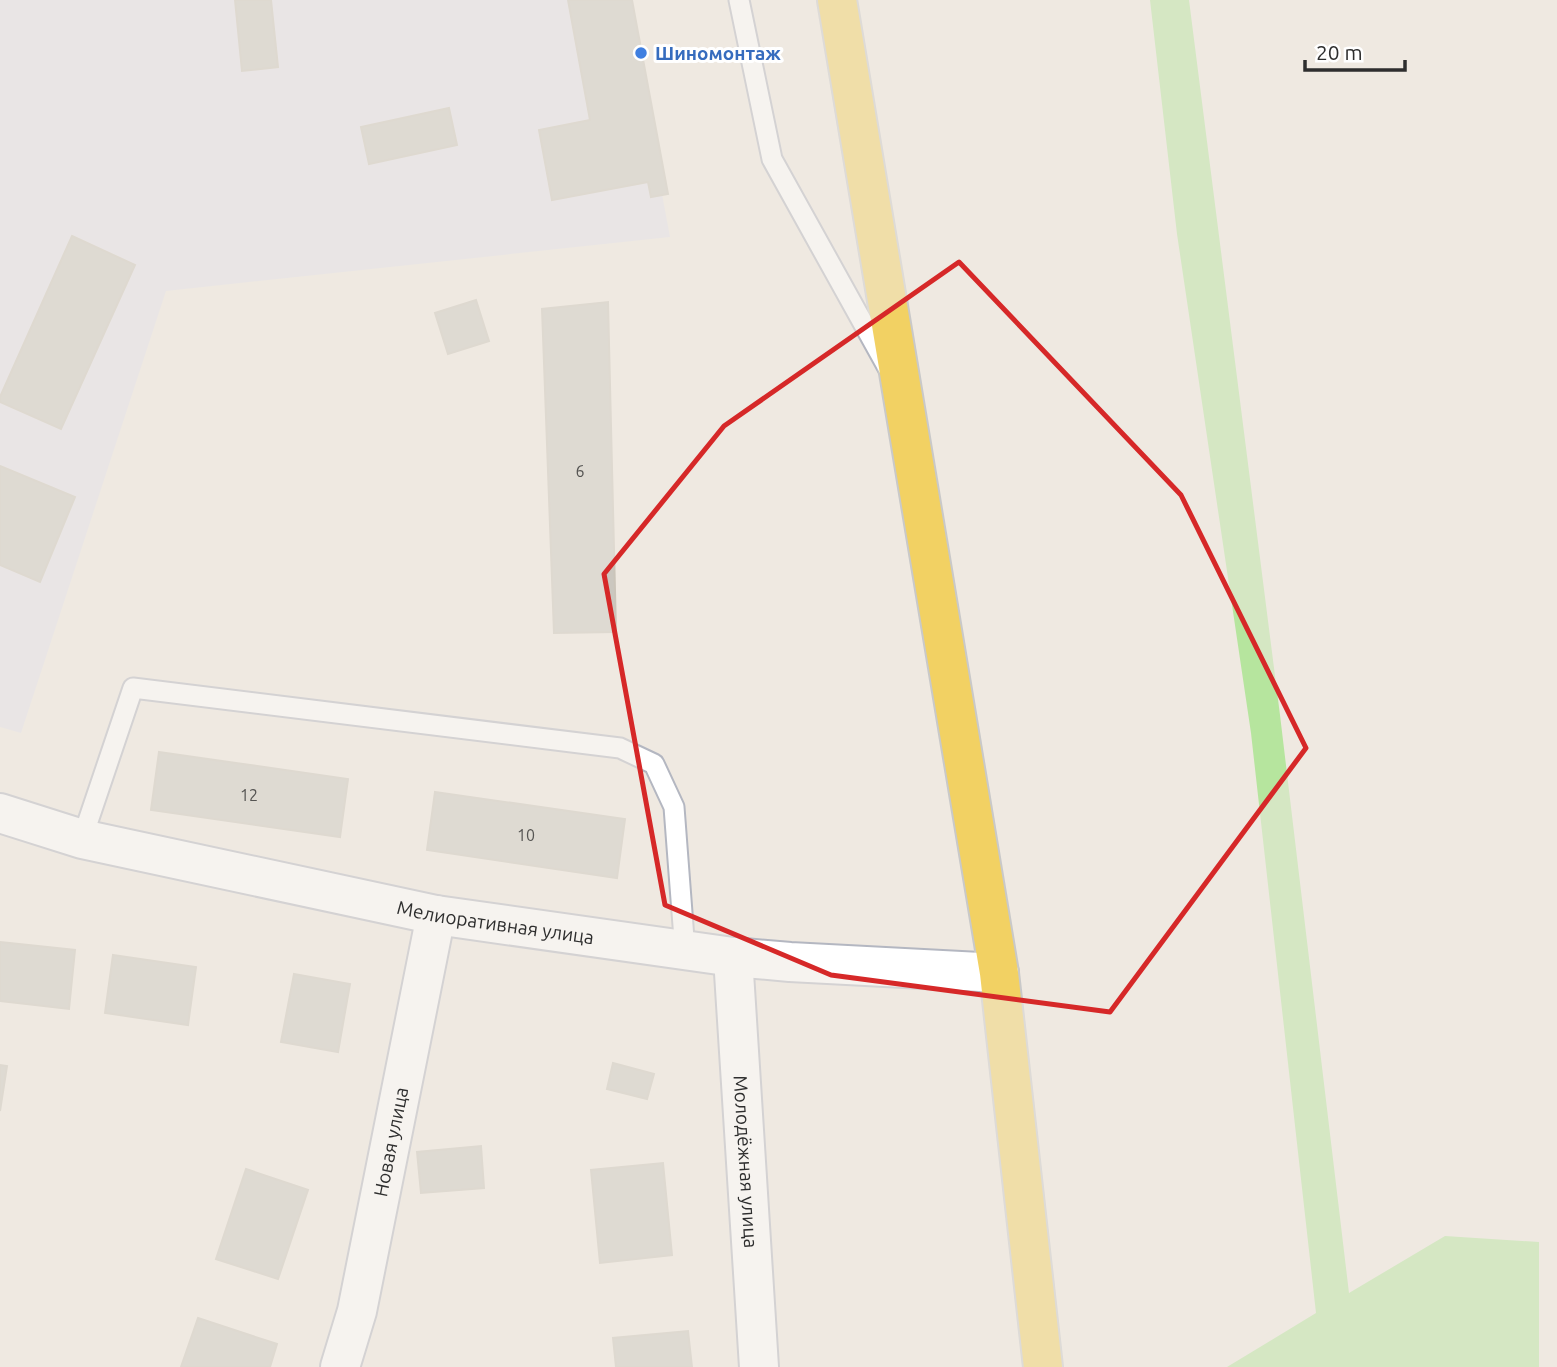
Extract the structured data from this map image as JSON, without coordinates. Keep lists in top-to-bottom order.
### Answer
{
  "streets": {
    "street": ["Мелиоративная улица", "Новая улица", "Молодёжная улица"]
  },
  "crossings": [
    ["Мелиоративная улица", "Новая улица"],
    ["Мелиоративная улица", "Молодёжная улица"]
  ],
  "places": ["Шиномонтаж"],
  "house_numbers": ["6", "12", "10"],
  "scale_bar": "20 m"
}
